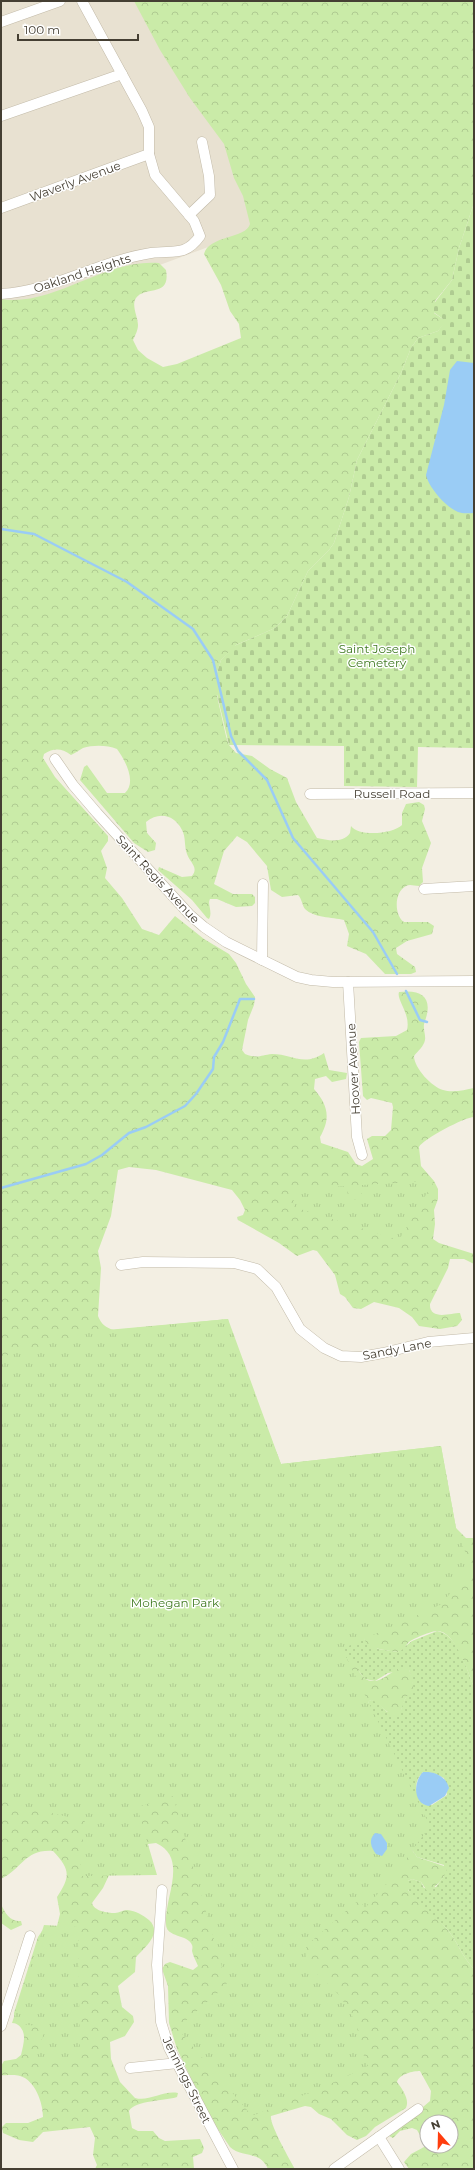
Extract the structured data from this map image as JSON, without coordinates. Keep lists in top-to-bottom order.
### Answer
{
  "streets": {
    "street": [
      "Waverly Avenue",
      "Oakland Heights",
      "Russell Road",
      "Saint Regis Avenue",
      "Hoover Avenue",
      "Sandy Lane",
      "Jennings Street"
    ]
  },
  "crossings": [
    ["Waverly Avenue", "Oakland Heights"],
    ["Saint Regis Avenue", "Hoover Avenue"]
  ],
  "parks": ["Saint Joseph Cemetery", "Mohegan Park"],
  "scale_bar": "100 m",
  "north": "top"
}
